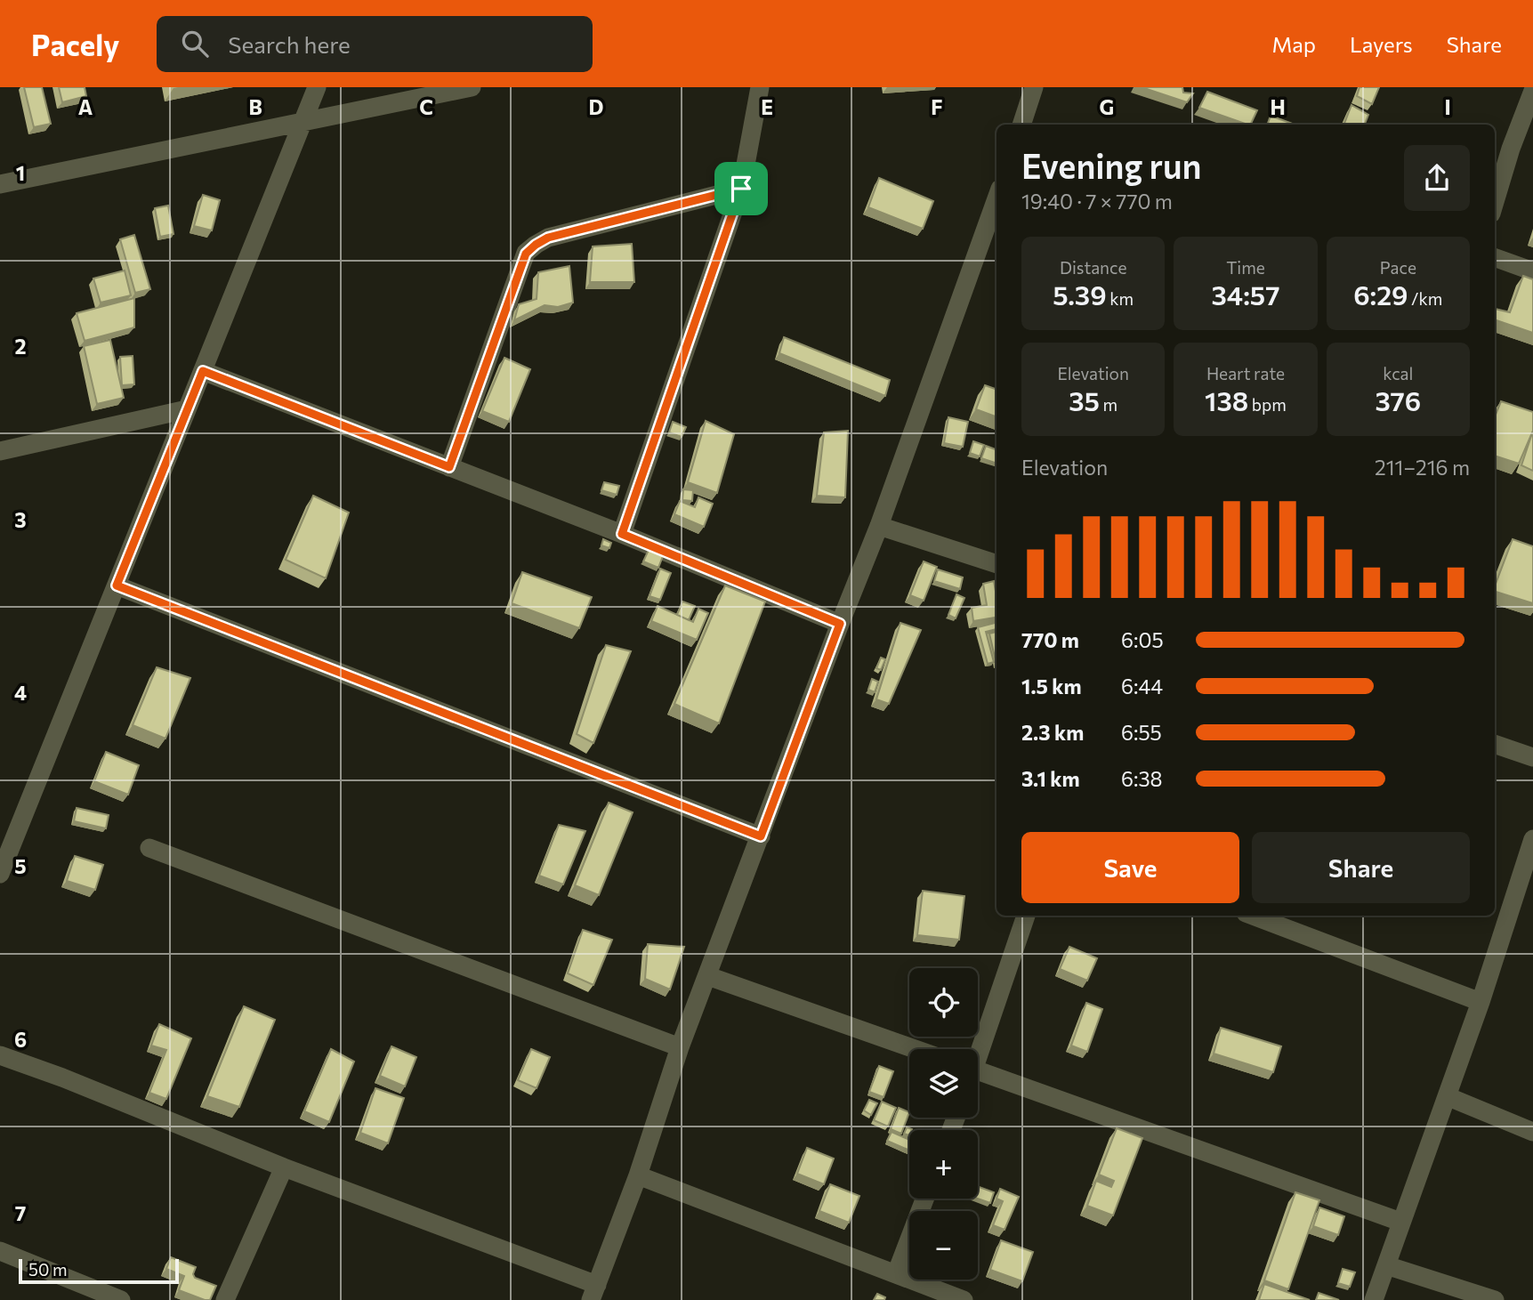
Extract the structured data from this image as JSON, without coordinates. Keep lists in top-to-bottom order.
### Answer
{
  "scale_bar": "50 m",
  "page": {
    "header": "Pacely",
    "search": "Search here",
    "nav": ["Map", "Layers", "Share"],
    "heading": ["Evening run", "19:40 · 7 × 770 m"],
    "stats": [
      ["Distance", "5.39 km"],
      ["Time", "34:57"],
      ["Pace", "6:29 /km"],
      ["Elevation", "35 m"],
      ["Heart rate", "138 bpm"],
      ["kcal", "376"]
    ],
    "chart": ["Elevation", "211–216 m"],
    "list": [
      {
        "name": "770 m",
        "note": "6:05"
      },
      {
        "name": "1.5 km",
        "note": "6:44"
      },
      {
        "name": "2.3 km",
        "note": "6:55"
      },
      {
        "name": "3.1 km",
        "note": "6:38"
      }
    ],
    "buttons": ["Save", "Share"],
    "map_buttons": ["+", "−"],
    "scale": "50 m"
  },
  "grid": {
    "columns": [
      "A",
      "B",
      "C",
      "D",
      "E",
      "F",
      "G",
      "H",
      "I"
    ],
    "rows": [
      "1",
      "2",
      "3",
      "4",
      "5",
      "6",
      "7"
    ]
  }
}
